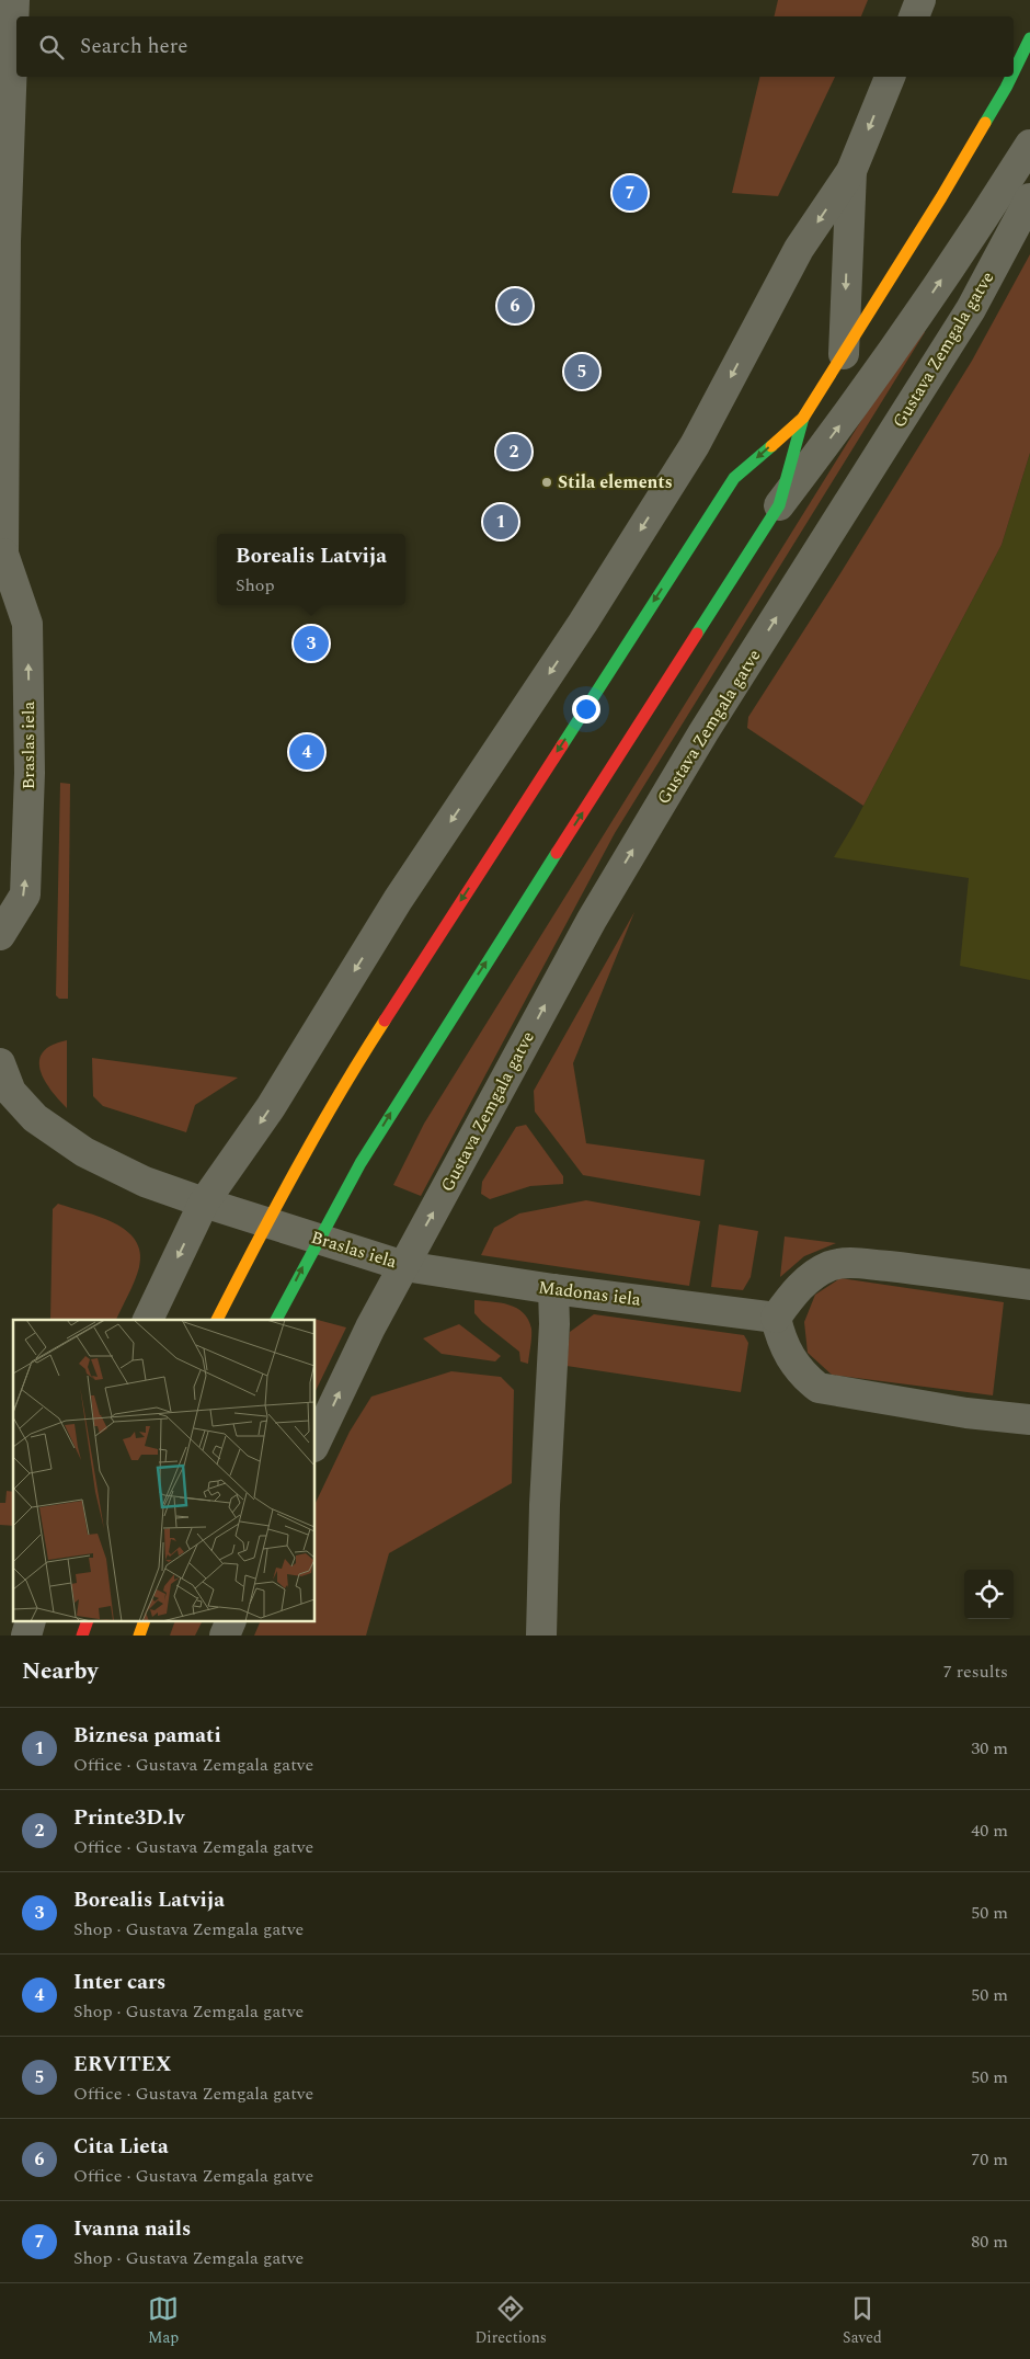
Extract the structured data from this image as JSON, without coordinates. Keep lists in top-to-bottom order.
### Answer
{
  "streets": {
    "main road": ["Gustava Zemgala gatve"],
    "street": ["Braslas iela", "Madonas iela"]
  },
  "crossings": [
    ["Gustava Zemgala gatve", "Braslas iela"],
    ["Gustava Zemgala gatve", "Madonas iela"],
    ["Braslas iela", "Madonas iela"]
  ],
  "places": ["Stila elements"],
  "page": {
    "search": "Search here",
    "pins": [
      "7",
      "6",
      "5",
      "2",
      "1",
      "3",
      "4"
    ],
    "popup": ["Borealis Latvija", "Shop"],
    "heading": ["Nearby", "7 results"],
    "list": [
      {
        "mark": "1",
        "name": "Biznesa pamati",
        "note": "Office · Gustava Zemgala gatve",
        "value": "30 m"
      },
      {
        "mark": "2",
        "name": "Printe3D.lv",
        "note": "Office · Gustava Zemgala gatve",
        "value": "40 m"
      },
      {
        "mark": "3",
        "name": "Borealis Latvija",
        "note": "Shop · Gustava Zemgala gatve",
        "value": "50 m"
      },
      {
        "mark": "4",
        "name": "Inter cars",
        "note": "Shop · Gustava Zemgala gatve",
        "value": "50 m"
      },
      {
        "mark": "5",
        "name": "ERVITEX",
        "note": "Office · Gustava Zemgala gatve",
        "value": "50 m"
      },
      {
        "mark": "6",
        "name": "Cita Lieta",
        "note": "Office · Gustava Zemgala gatve",
        "value": "70 m"
      },
      {
        "mark": "7",
        "name": "Ivanna nails",
        "note": "Shop · Gustava Zemgala gatve",
        "value": "80 m"
      }
    ],
    "nav": ["Map", "Directions", "Saved"]
  }
}
